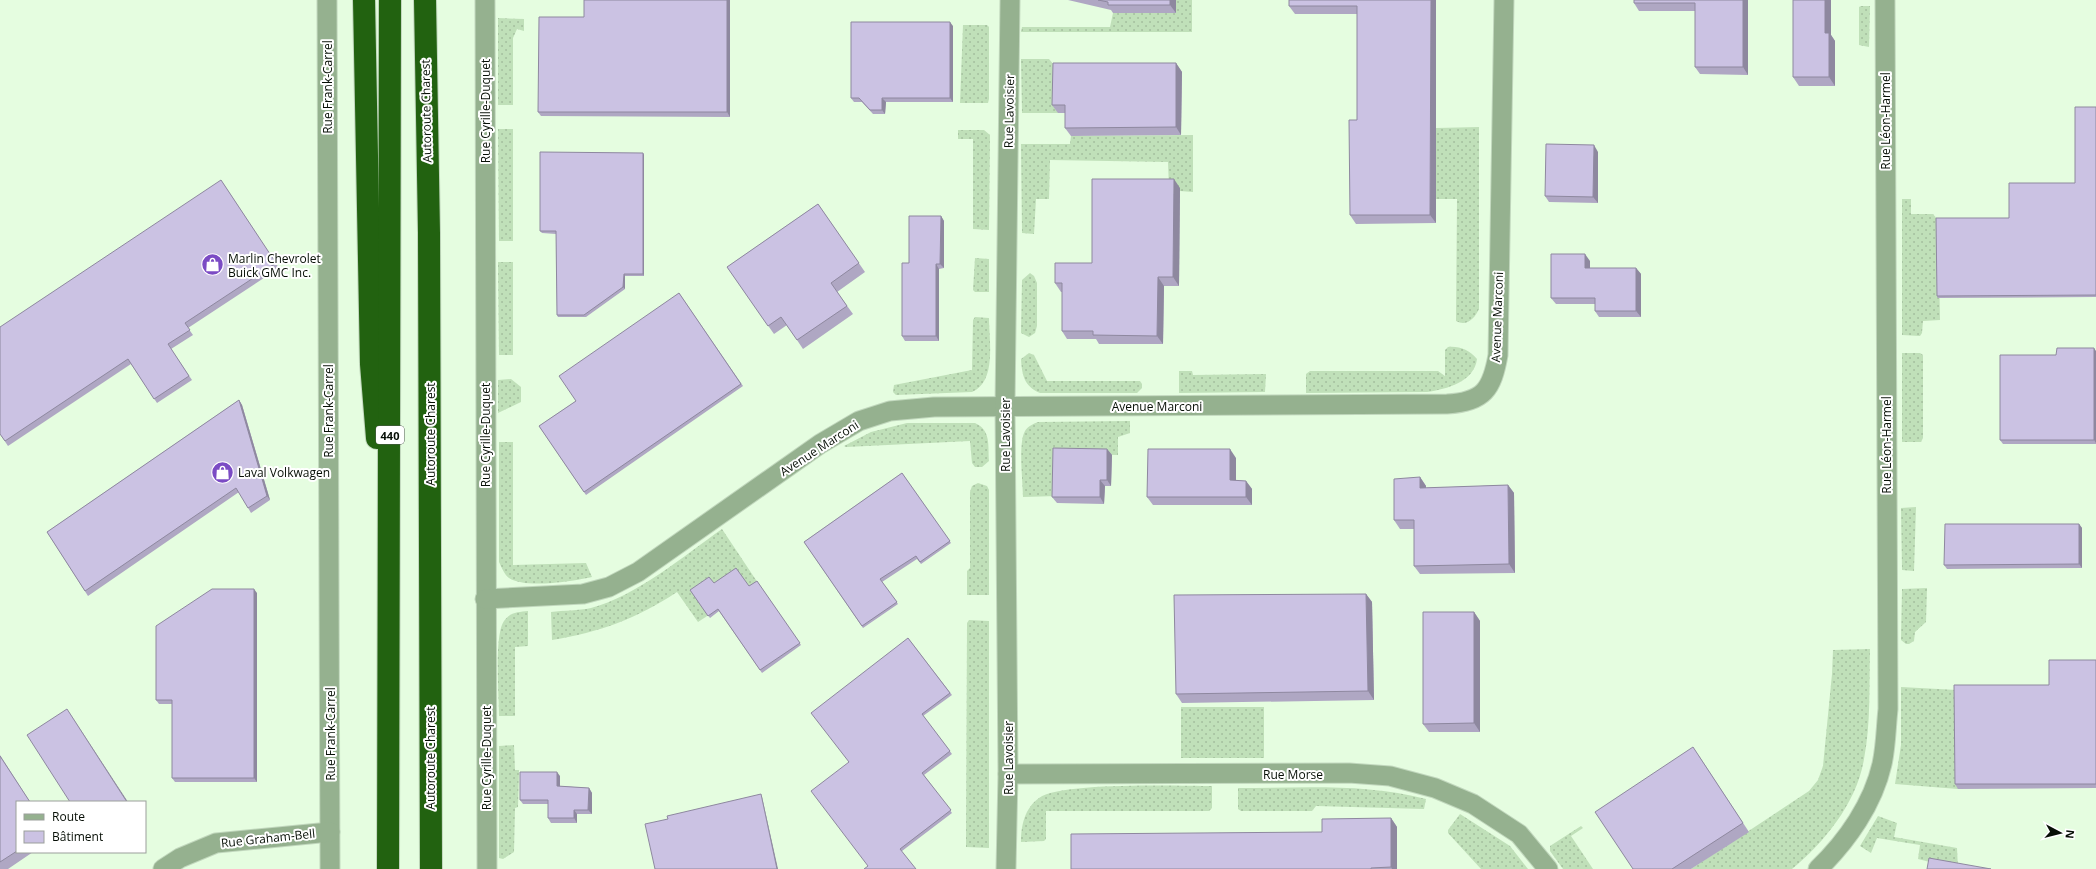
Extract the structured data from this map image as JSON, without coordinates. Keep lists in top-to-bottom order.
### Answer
{
  "streets": {
    "highway": ["Autoroute Charest", "440"],
    "street": [
      "Rue Frank-Carrel",
      "Rue Cyrille-Duquet",
      "Rue Lavoisier",
      "Rue Léon-Harmel",
      "Avenue Marconi",
      "Rue Morse",
      "Rue Graham-Bell"
    ]
  },
  "crossings": [
    ["Rue Frank-Carrel", "Rue Graham-Bell"],
    ["Rue Cyrille-Duquet", "Avenue Marconi"],
    ["Rue Lavoisier", "Avenue Marconi"],
    ["Rue Lavoisier", "Rue Morse"]
  ],
  "places": {
    "shop": ["Marlin Chevrolet Buick GMC Inc.", "Laval Volkwagen"]
  },
  "legend": ["Route", "Bâtiment"],
  "north": "right"
}
